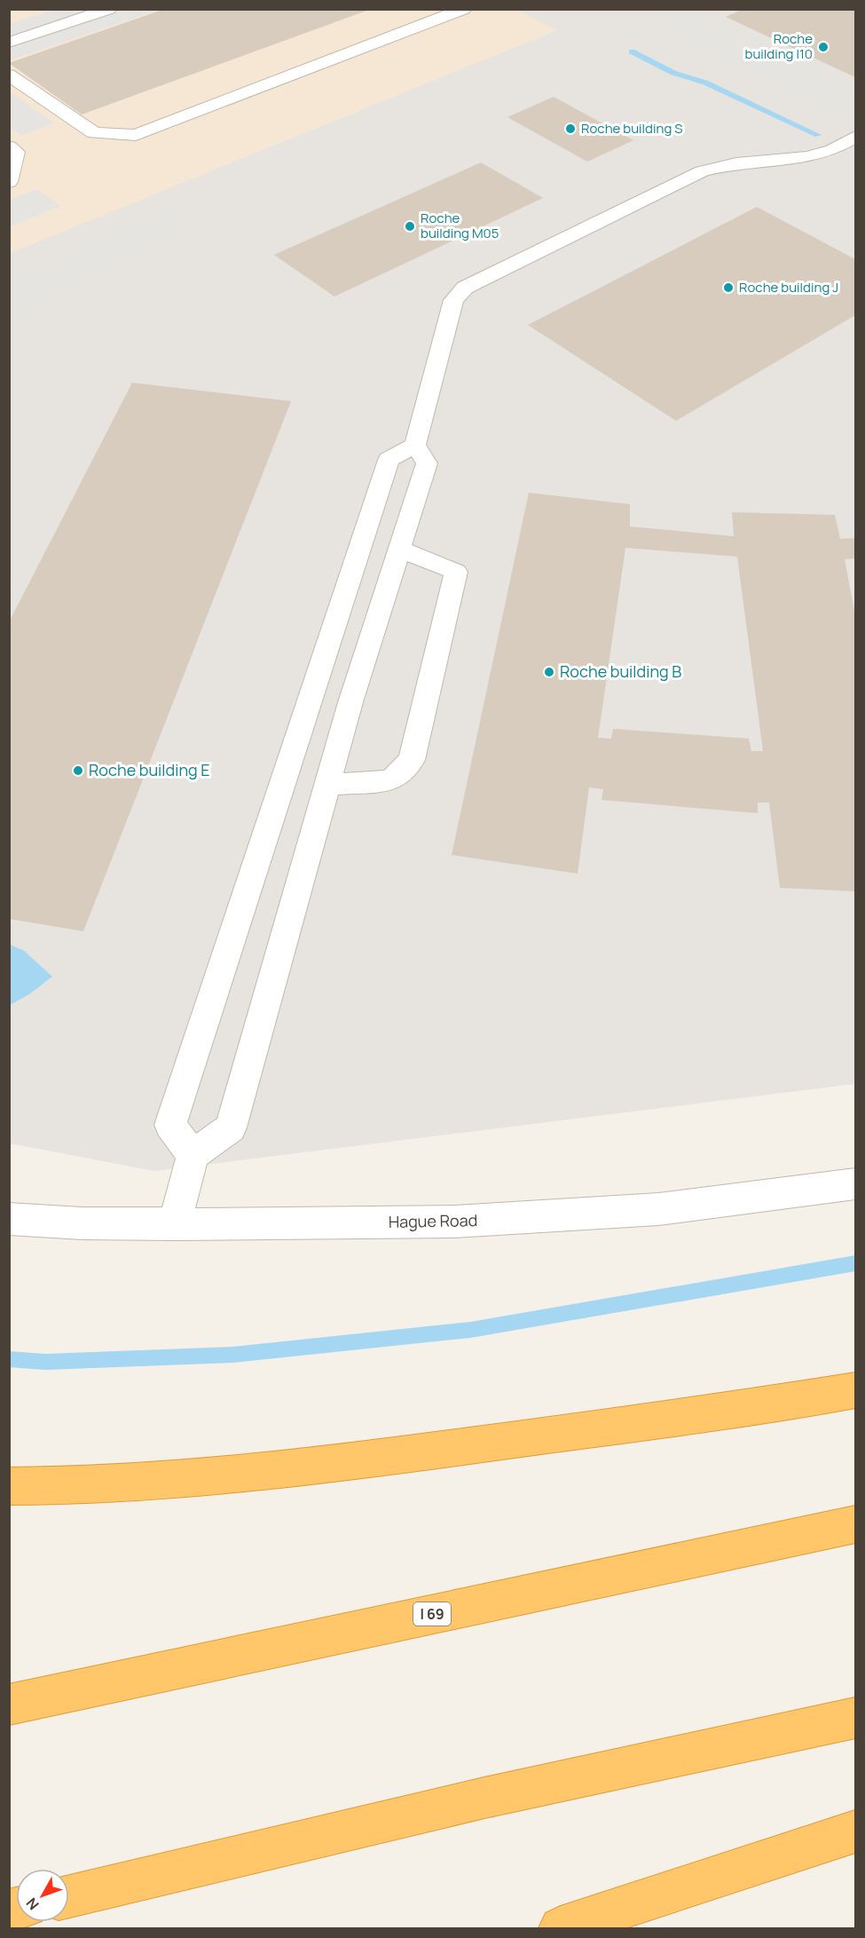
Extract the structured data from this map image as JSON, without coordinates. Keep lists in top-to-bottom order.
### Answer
{
  "streets": {
    "highway": ["I 69"],
    "street": ["Hague Road"]
  },
  "places": [
    "Roche building I10",
    "Roche building S",
    "Roche building M05",
    "Roche building J",
    "Roche building B",
    "Roche building E"
  ],
  "north": "bottom left"
}
